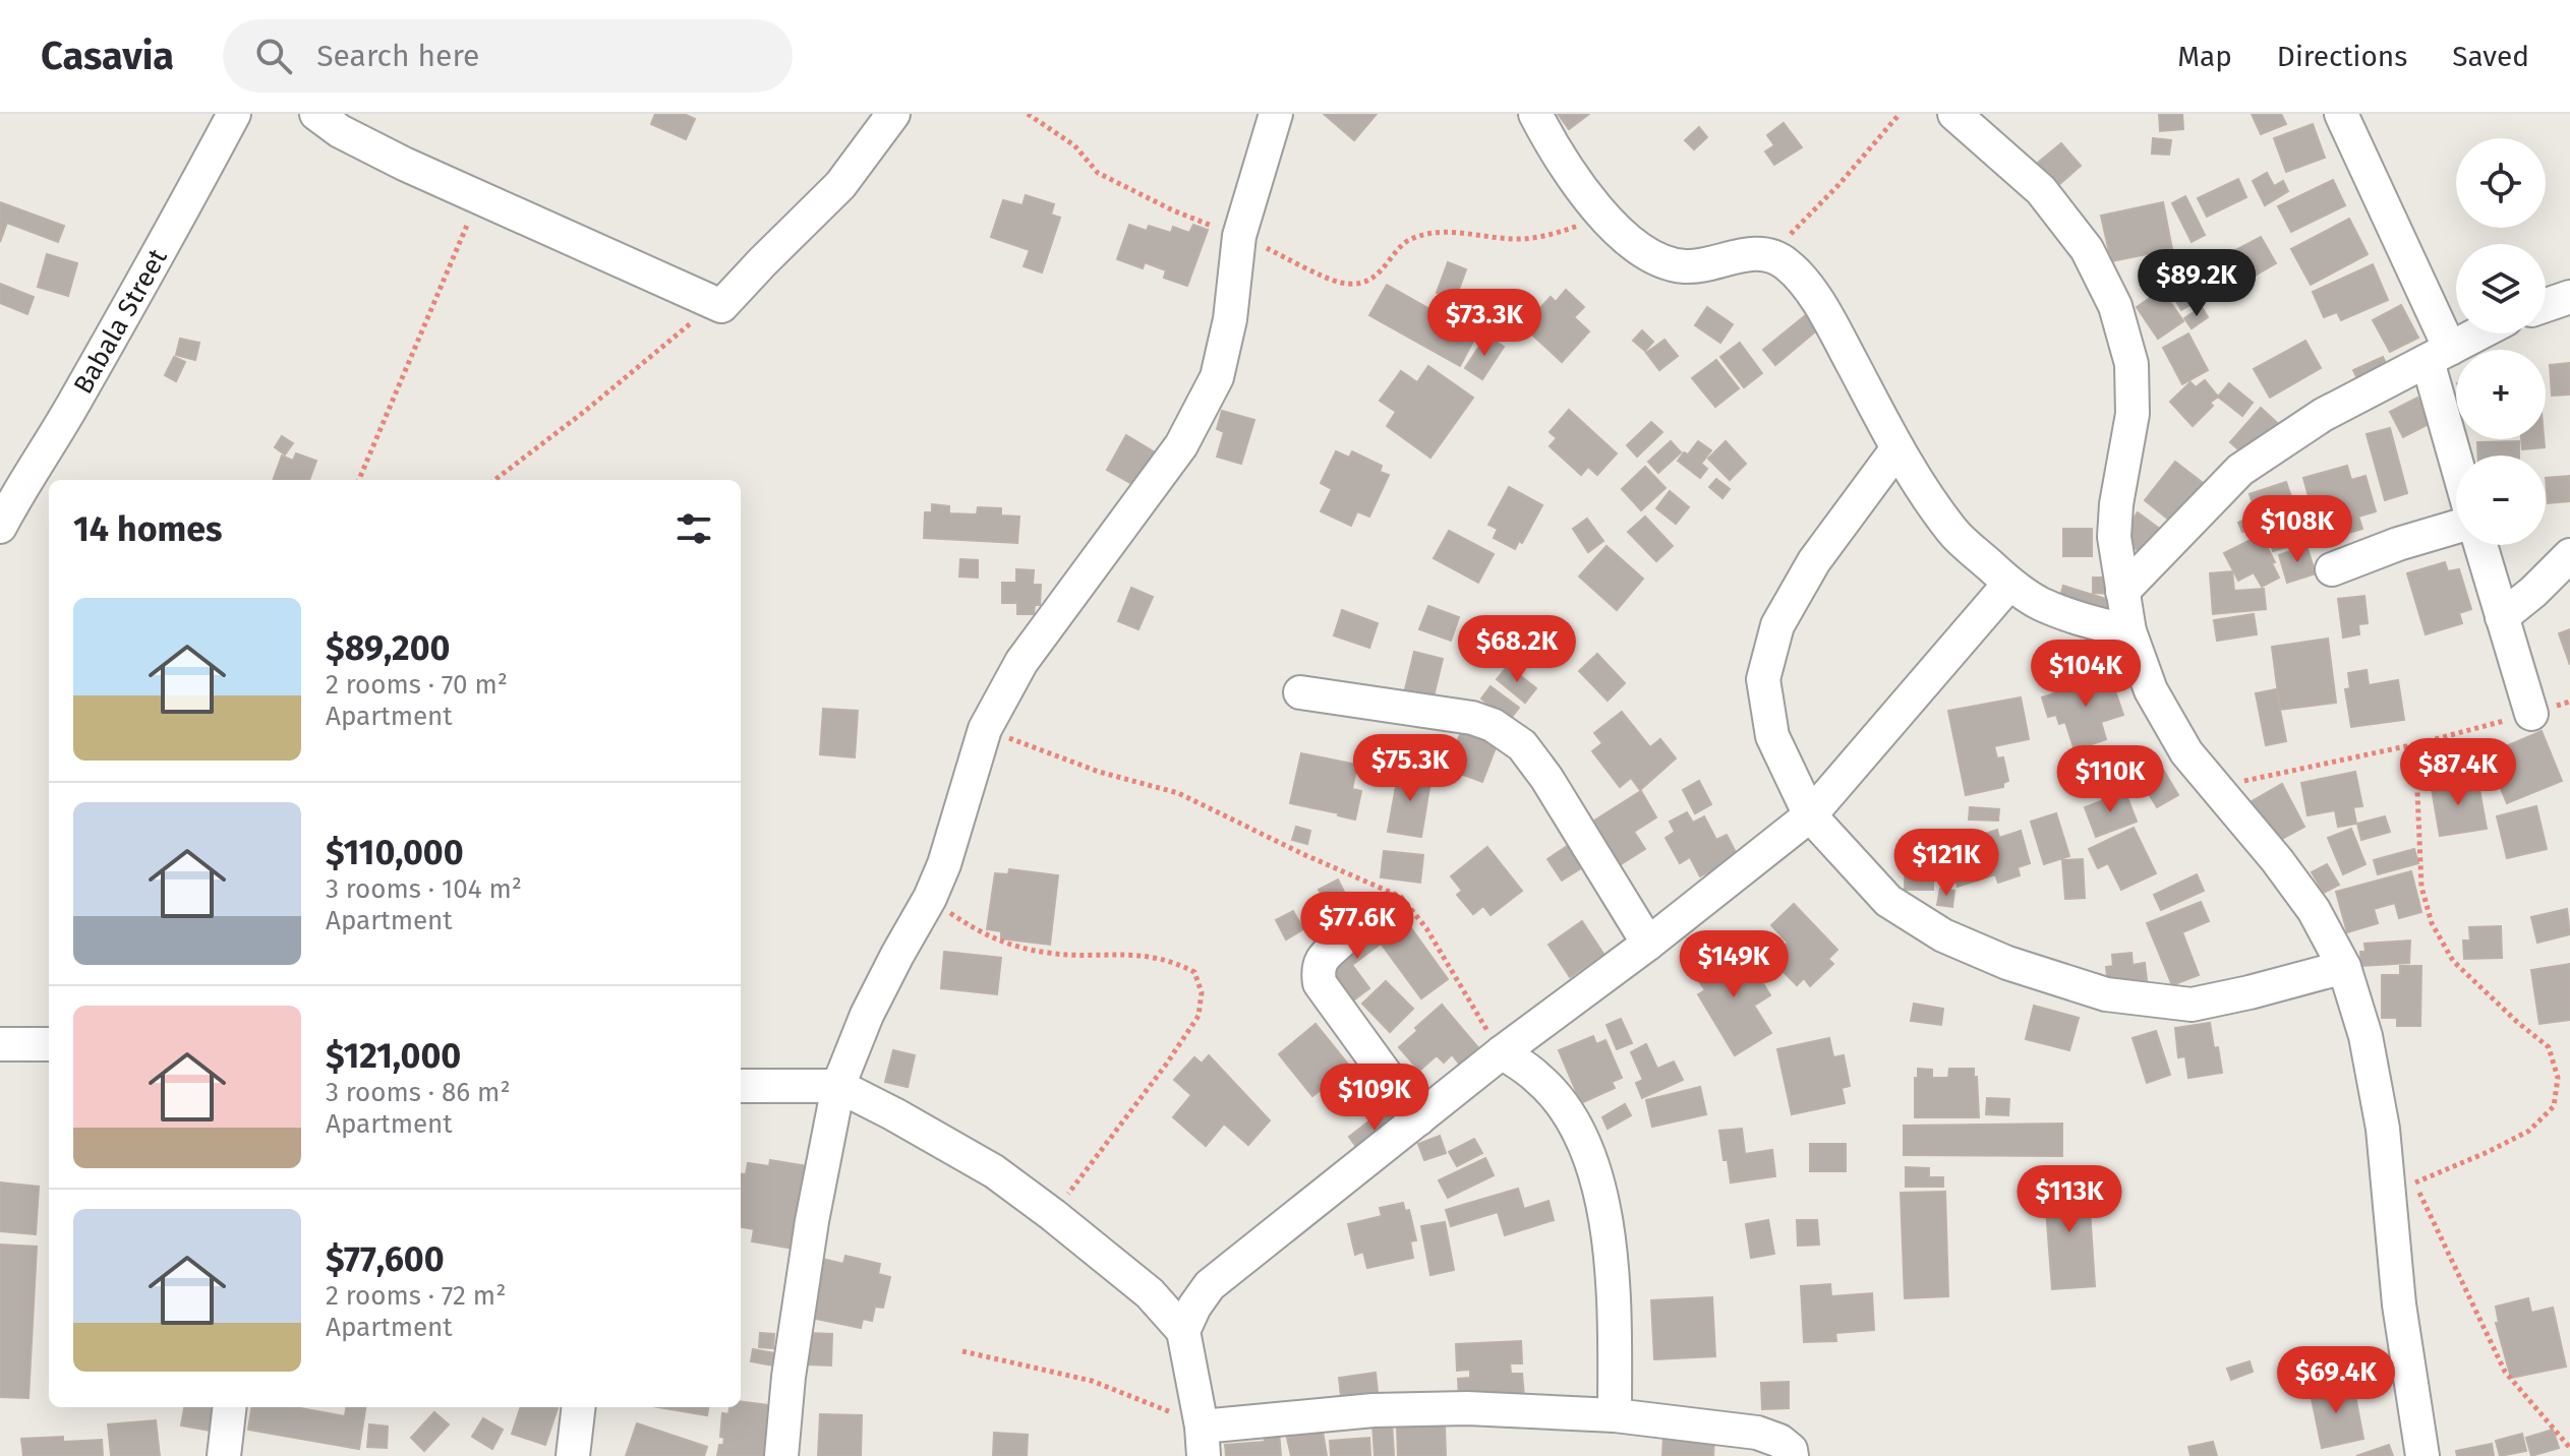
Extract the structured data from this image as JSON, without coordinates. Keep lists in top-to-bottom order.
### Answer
{
  "streets": {
    "street": ["Babala Street"]
  },
  "page": {
    "header": "Casavia",
    "search": "Search here",
    "nav": ["Map", "Directions", "Saved"],
    "map_buttons": ["+", "−"],
    "price": [
      "$89.2K",
      "$73.3K",
      "$108K",
      "$68.2K",
      "$104K",
      "$75.3K",
      "$87.4K",
      "$110K",
      "$121K",
      "$77.6K",
      "$149K",
      "$109K",
      "$113K",
      "$69.4K"
    ],
    "heading": "14 homes",
    "list": [
      {
        "name": "$89,200",
        "note": "2 rooms · 70 m² · Apartment"
      },
      {
        "name": "$110,000",
        "note": "3 rooms · 104 m² · Apartment"
      },
      {
        "name": "$121,000",
        "note": "3 rooms · 86 m² · Apartment"
      },
      {
        "name": "$77,600",
        "note": "2 rooms · 72 m² · Apartment"
      }
    ]
  }
}
